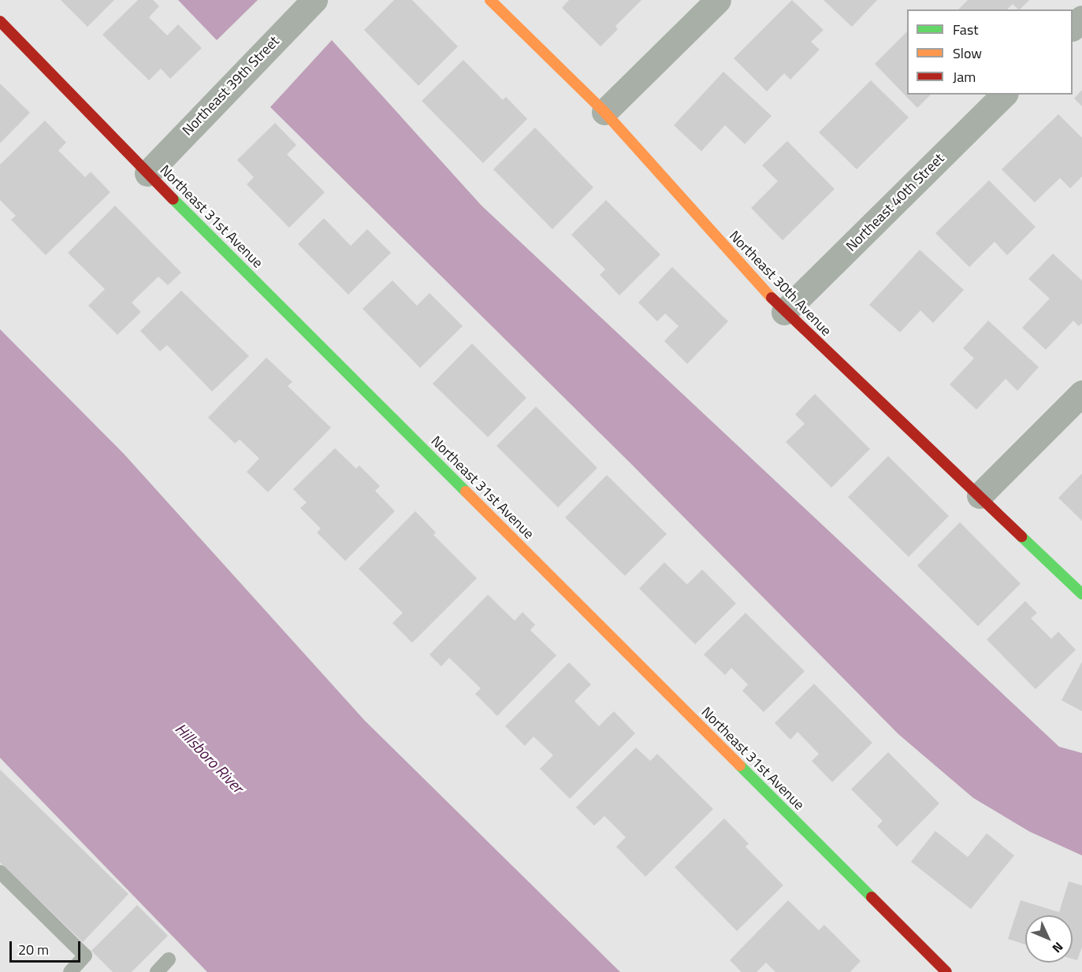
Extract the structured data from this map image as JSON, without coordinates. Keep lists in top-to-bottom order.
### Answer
{
  "streets": {
    "street": [
      "Northeast 39th Street",
      "Northeast 40th Street",
      "Northeast 31st Avenue",
      "Northeast 30th Avenue"
    ]
  },
  "crossings": [
    ["Northeast 39th Street", "Northeast 31st Avenue"],
    ["Northeast 40th Street", "Northeast 30th Avenue"]
  ],
  "water": ["Hillsboro River"],
  "legend": ["Fast", "Slow", "Jam"],
  "scale_bar": "20 m",
  "north": "bottom right"
}
